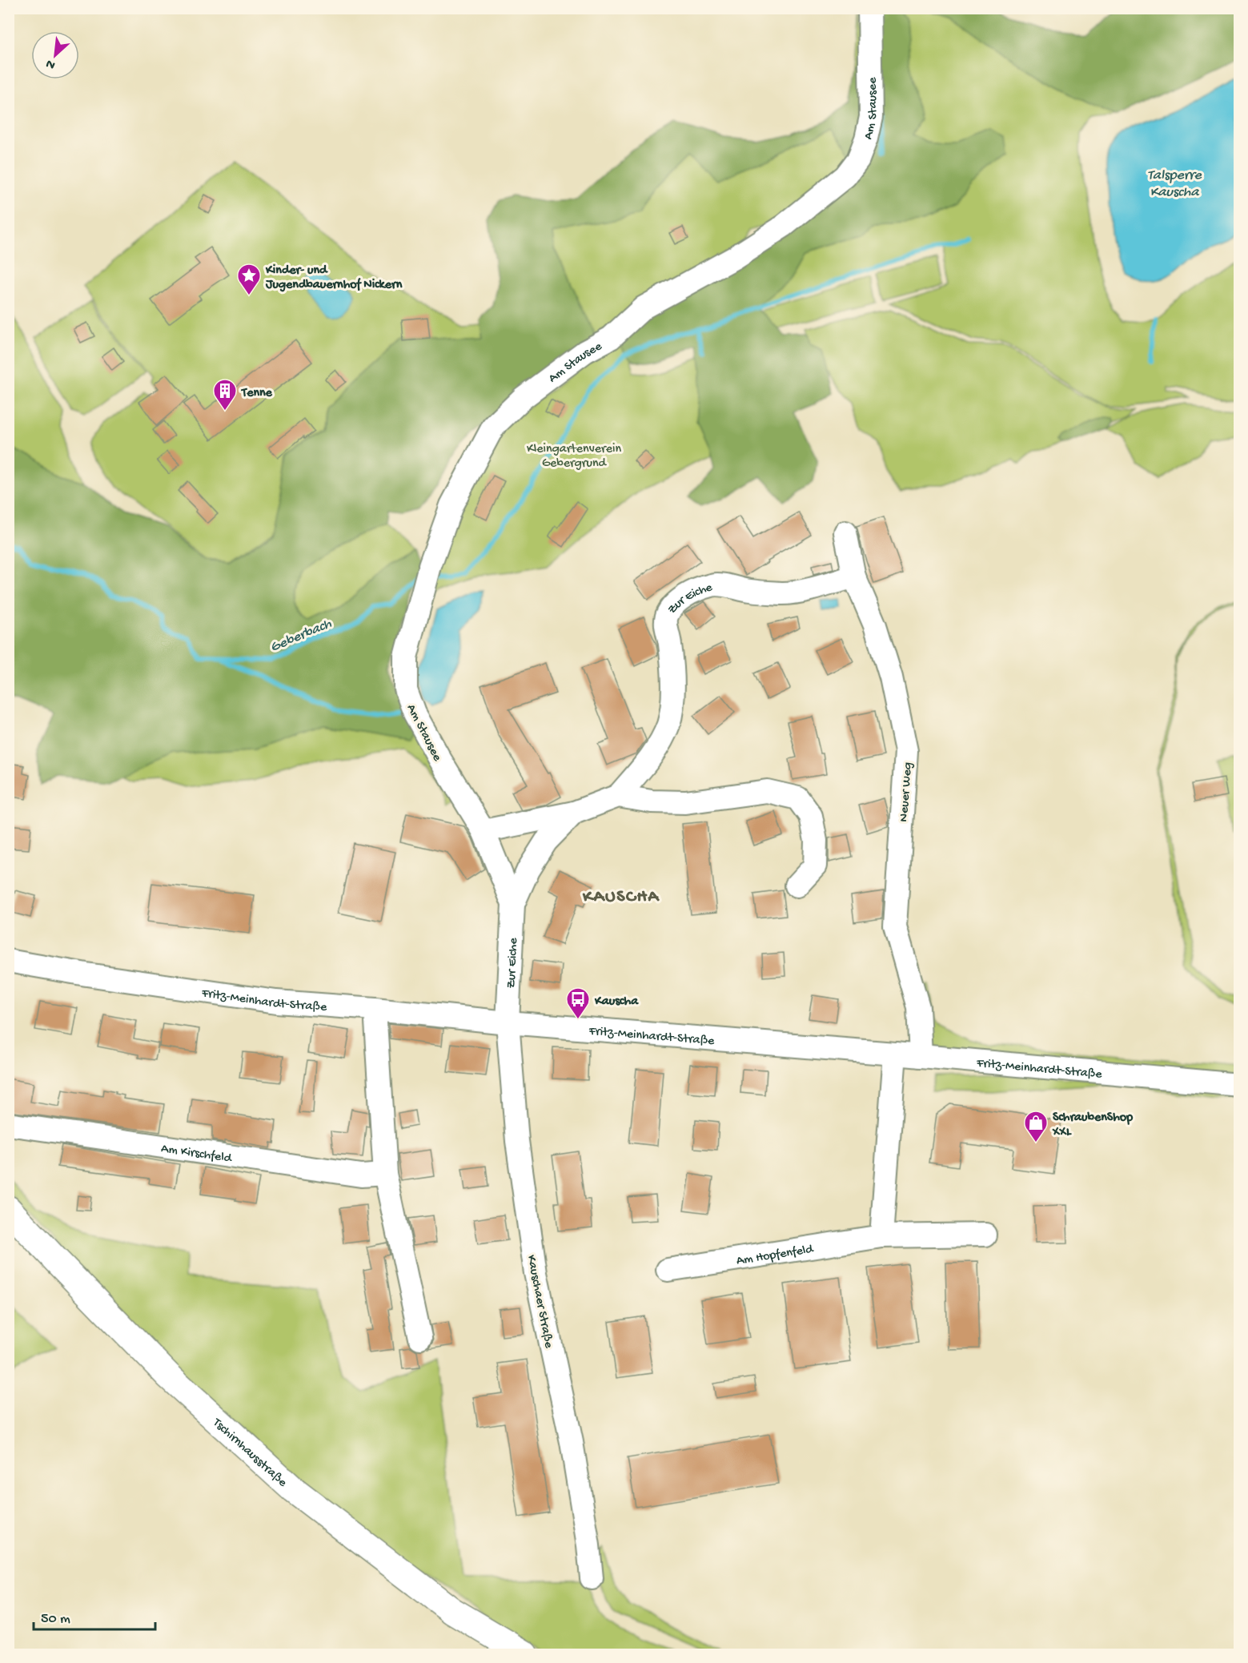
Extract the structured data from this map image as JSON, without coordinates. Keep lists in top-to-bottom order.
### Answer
{
  "streets": {
    "main road": ["Tschirnhausstraße"],
    "street": [
      "Am Stausee",
      "Zur Eiche",
      "Neuer Weg",
      "Fritz-Meinhardt-Straße",
      "Am Kirschfeld",
      "Am Hopfenfeld",
      "Kauschaer Straße"
    ]
  },
  "crossings": [
    ["Am Stausee", "Zur Eiche"],
    ["Zur Eiche", "Neuer Weg"],
    ["Zur Eiche", "Fritz-Meinhardt-Straße"],
    ["Zur Eiche", "Kauschaer Straße"],
    ["Neuer Weg", "Fritz-Meinhardt-Straße"],
    ["Fritz-Meinhardt-Straße", "Kauschaer Straße"]
  ],
  "districts": ["KAUSCHA"],
  "water": ["Talsperre Kauscha", "Geberbach"],
  "parks": ["Kleingartenverein Gebergrund"],
  "places": {
    "place": ["Kinder- und Jugendbauernhof Nickern"],
    "building": ["Tenne"],
    "bus stop": ["Kauscha"],
    "shop": ["SchraubenShop XXL"]
  },
  "scale_bar": "50 m",
  "north": "bottom left"
}
